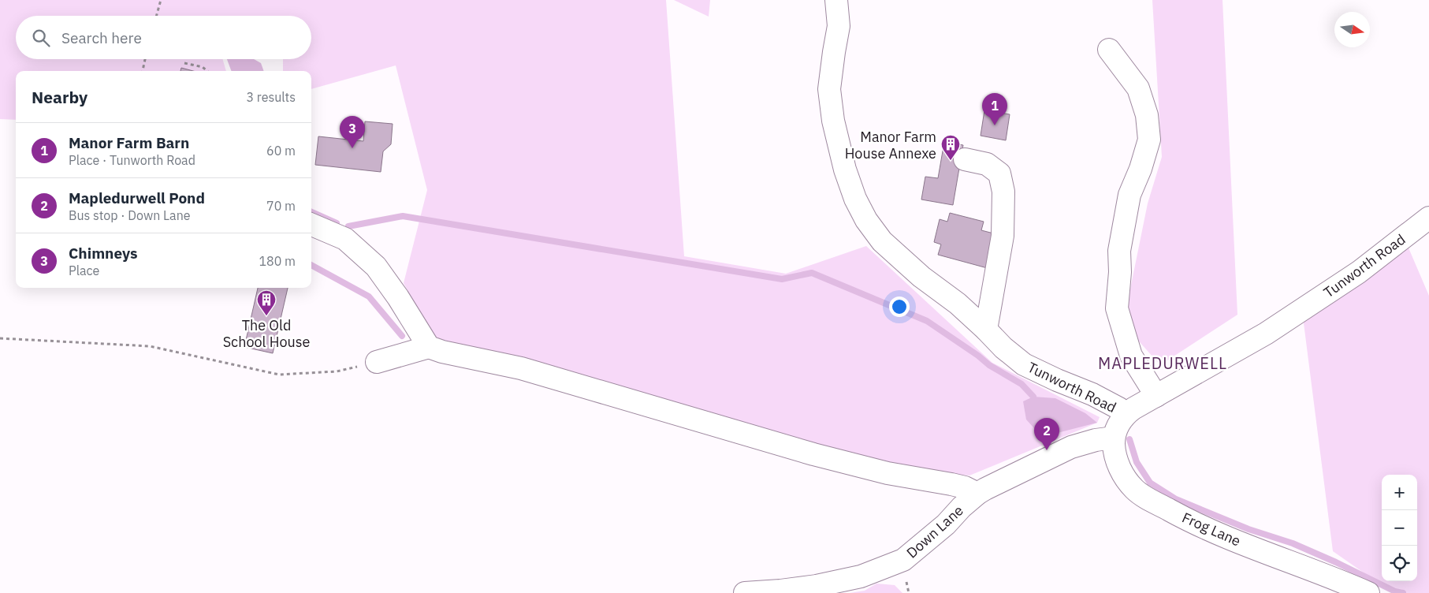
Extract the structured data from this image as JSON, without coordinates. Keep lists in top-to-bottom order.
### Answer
{
  "streets": {
    "street": ["Tunworth Road", "Frog Lane", "Down Lane"]
  },
  "crossings": [
    ["Frog Lane", "Down Lane"]
  ],
  "districts": ["MAPLEDURWELL"],
  "places": {
    "building": ["Manor Farm House Annexe", "The Old School House"]
  },
  "north": "right",
  "page": {
    "search": "Search here",
    "heading": ["Nearby", "3 results"],
    "pins": ["1", "3", "2"],
    "list": [
      {
        "mark": "1",
        "name": "Manor Farm Barn",
        "note": "Place · Tunworth Road",
        "value": "60 m"
      },
      {
        "mark": "2",
        "name": "Mapledurwell Pond",
        "note": "Bus stop · Down Lane",
        "value": "70 m"
      },
      {
        "mark": "3",
        "name": "Chimneys",
        "note": "Place",
        "value": "180 m"
      }
    ],
    "map_buttons": ["+", "−"]
  }
}
